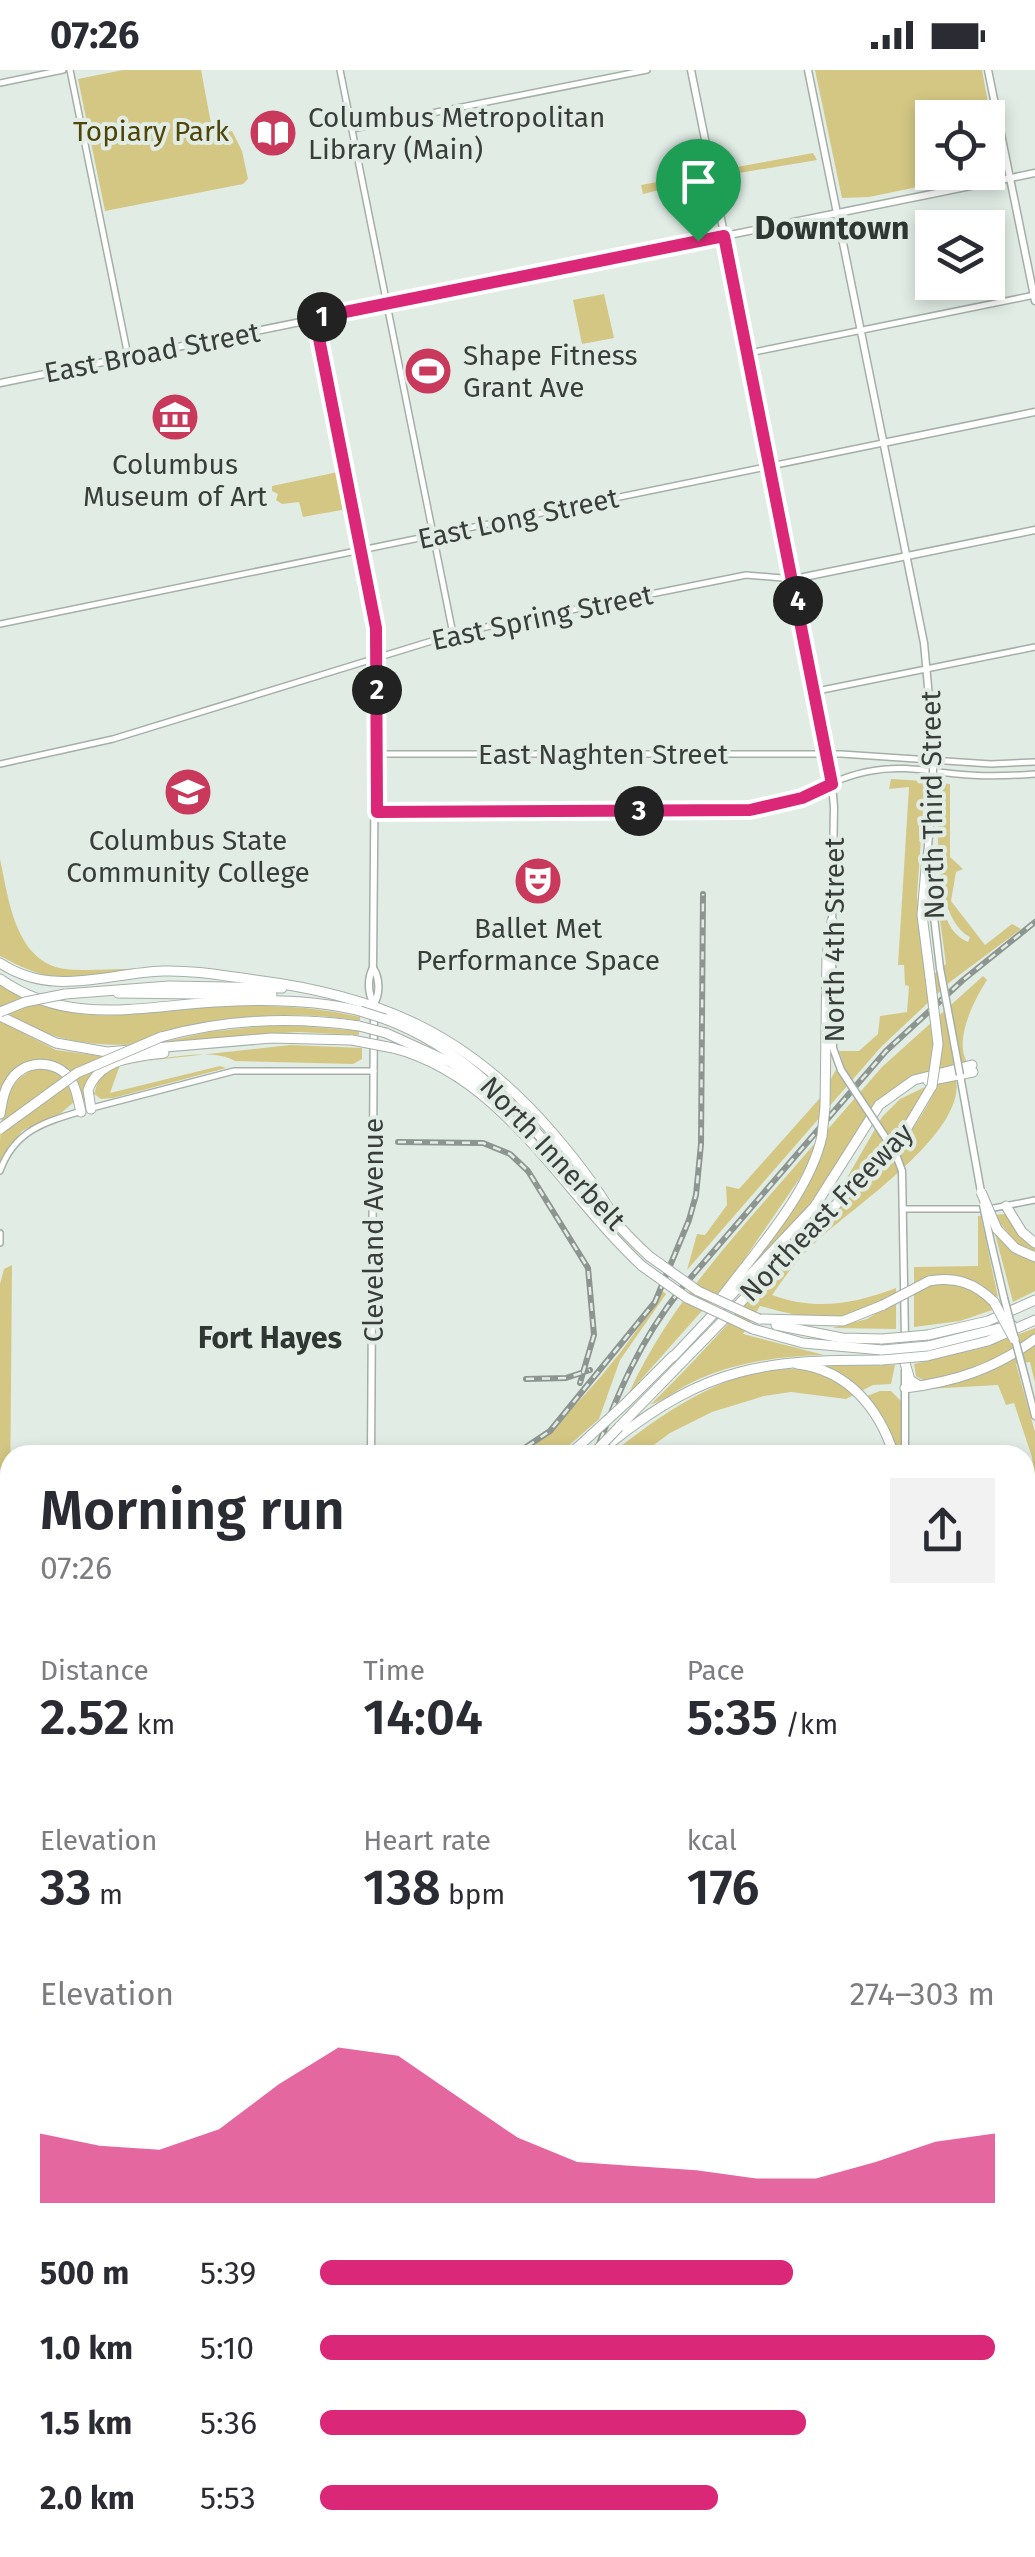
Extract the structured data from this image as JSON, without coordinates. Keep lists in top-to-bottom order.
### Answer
{
  "streets": {
    "highway": ["North Innerbelt", "Northeast Freeway"],
    "main road": [
      "East Broad Street",
      "East Long Street",
      "East Spring Street",
      "East Naghten Street",
      "North Third Street",
      "North 4th Street",
      "Cleveland Avenue"
    ]
  },
  "crossings": [
    ["East Broad Street", "North Third Street"],
    ["East Broad Street", "North 4th Street"],
    ["East Broad Street", "Cleveland Avenue"],
    ["East Long Street", "North Third Street"],
    ["East Long Street", "North 4th Street"],
    ["East Long Street", "Cleveland Avenue"],
    ["East Spring Street", "North Third Street"],
    ["East Spring Street", "North 4th Street"],
    ["East Spring Street", "Cleveland Avenue"],
    ["East Naghten Street", "North 4th Street"],
    ["East Naghten Street", "Cleveland Avenue"],
    ["North Third Street", "Northeast Freeway"],
    ["North 4th Street", "Northeast Freeway"]
  ],
  "districts": ["Downtown", "Fort Hayes"],
  "parks": ["Topiary Park"],
  "places": {
    "library": ["Columbus Metropolitan Library (Main)"],
    "sports": ["Shape Fitness Grant Ave"],
    "museum": ["Columbus Museum of Art"],
    "school or university": ["Columbus State Community College"],
    "theatre": ["Ballet Met Performance Space"]
  },
  "page": {
    "status": "07:26",
    "pins": [
      "1",
      "4",
      "2",
      "3"
    ],
    "heading": ["Morning run", "07:26"],
    "stats": [
      ["Distance", "2.52 km"],
      ["Time", "14:04"],
      ["Pace", "5:35 /km"],
      ["Elevation", "33 m"],
      ["Heart rate", "138 bpm"],
      ["kcal", "176"]
    ],
    "chart": ["Elevation", "274–303 m"],
    "list": [
      {
        "name": "500 m",
        "note": "5:39"
      },
      {
        "name": "1.0 km",
        "note": "5:10"
      },
      {
        "name": "1.5 km",
        "note": "5:36"
      },
      {
        "name": "2.0 km",
        "note": "5:53"
      }
    ]
  }
}
